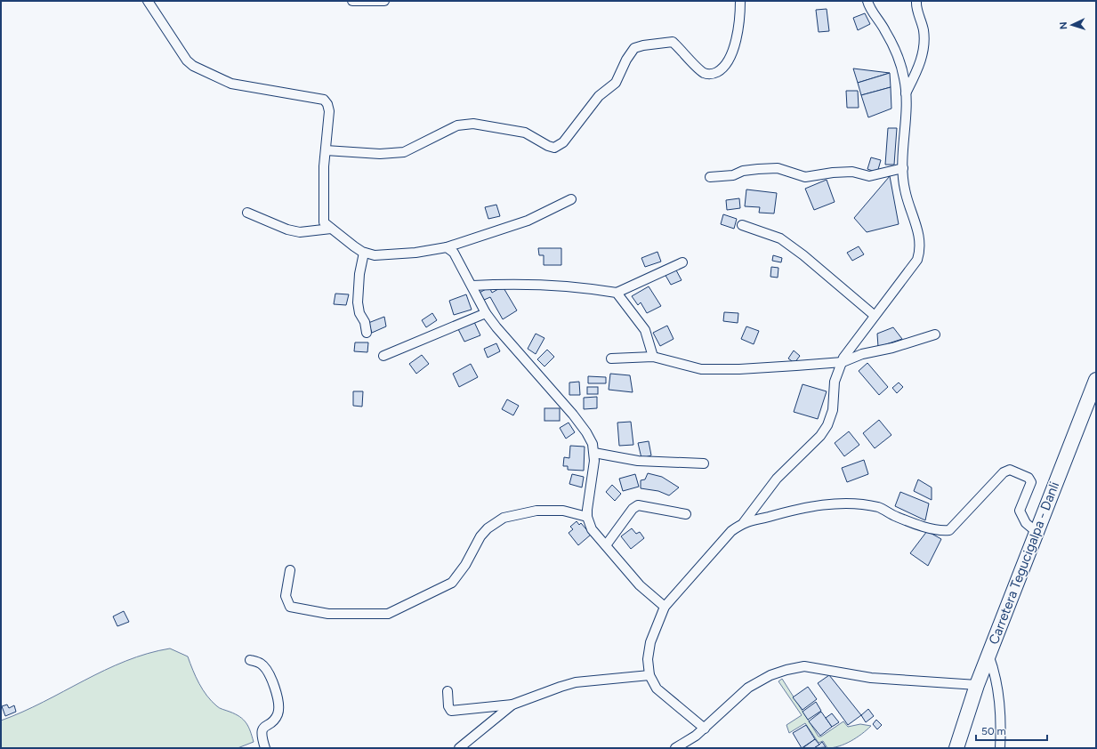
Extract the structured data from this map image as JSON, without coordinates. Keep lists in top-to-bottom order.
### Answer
{
  "streets": {
    "highway": ["Carretera Tegucigalpa - Danli"]
  },
  "scale_bar": "50 m",
  "north": "left"
}
